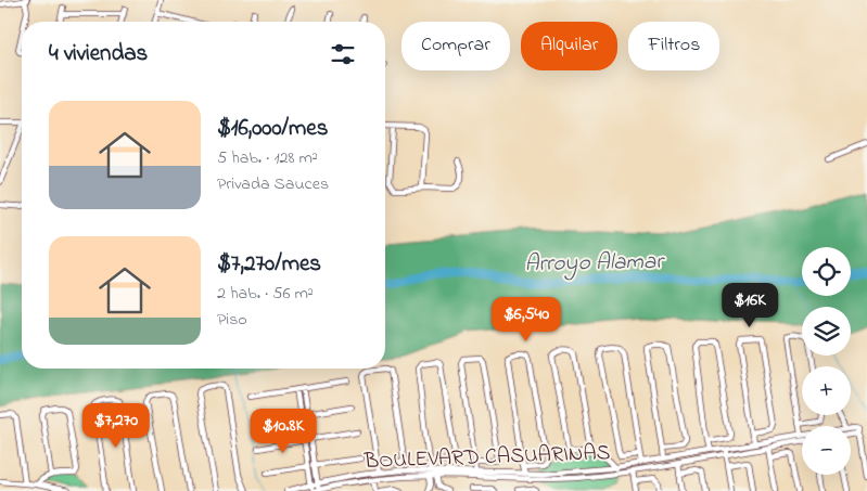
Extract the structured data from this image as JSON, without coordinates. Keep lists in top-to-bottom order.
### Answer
{
  "streets": {
    "street": ["BOULEVARD CASUARINAS"]
  },
  "water": ["Arroyo Alamar"],
  "page": {
    "chip": ["Comprar", "Alquilar", "Filtros"],
    "heading": "4 viviendas",
    "list": [
      {
        "name": "$16,000/mes",
        "note": "5 hab. · 128 m² · Privada Sauces"
      },
      {
        "name": "$7,270/mes",
        "note": "2 hab. · 56 m² · Piso"
      }
    ],
    "map_buttons": ["+", "−"],
    "price": [
      "$16K",
      "$6,540",
      "$7,270",
      "$10.8K"
    ]
  }
}
